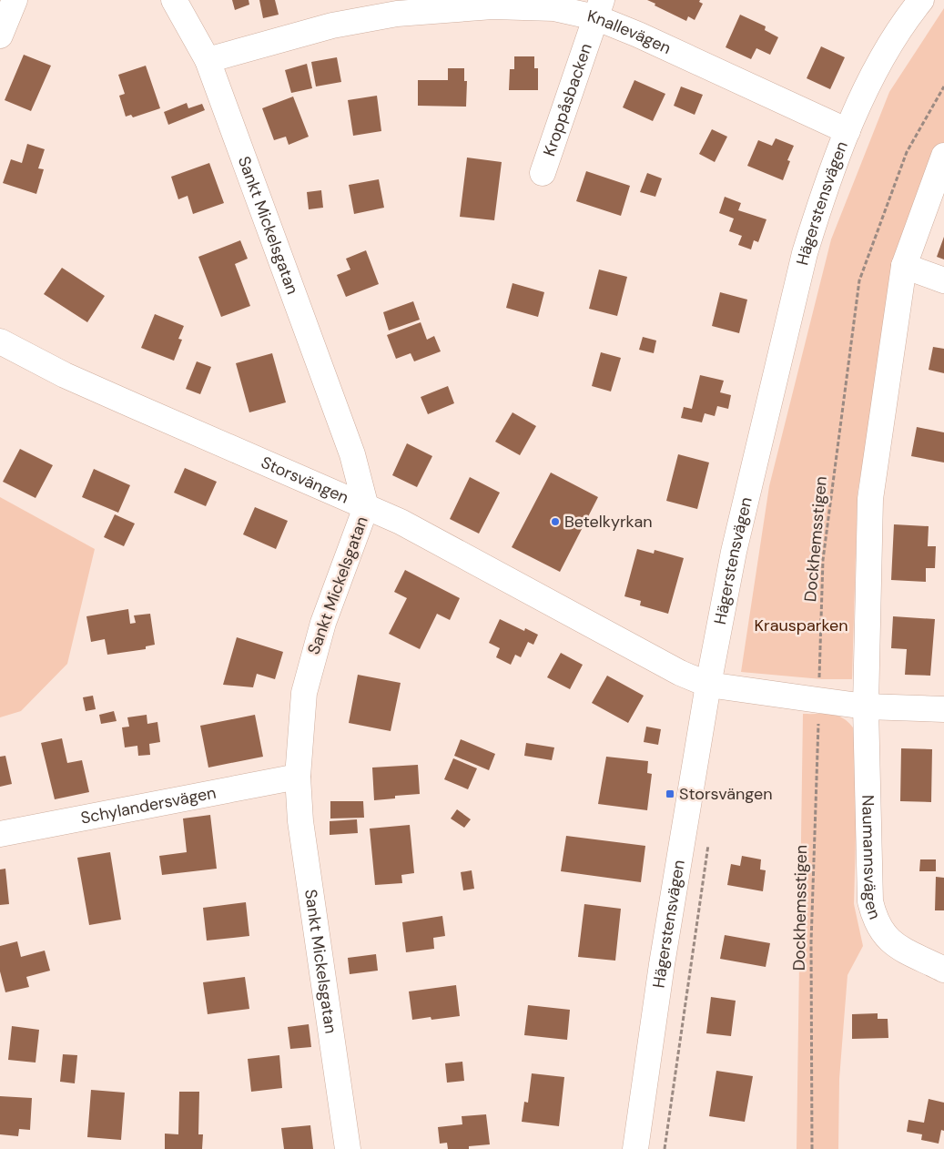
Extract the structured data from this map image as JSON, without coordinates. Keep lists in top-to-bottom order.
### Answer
{
  "streets": {
    "street": [
      "Knallevägen",
      "Kroppåsbacken",
      "Hägerstensvägen",
      "Sankt Mickelsgatan",
      "Storsvängen",
      "Schylandersvägen",
      "Naumannsvägen"
    ],
    "path": ["Dockhemsstigen"]
  },
  "crossings": [
    ["Knallevägen", "Kroppåsbacken"],
    ["Knallevägen", "Hägerstensvägen"],
    ["Knallevägen", "Sankt Mickelsgatan"],
    ["Hägerstensvägen", "Storsvängen"],
    ["Sankt Mickelsgatan", "Storsvängen"],
    ["Sankt Mickelsgatan", "Schylandersvägen"],
    ["Storsvängen", "Dockhemsstigen"],
    ["Storsvängen", "Naumannsvägen"]
  ],
  "parks": ["Krausparken"],
  "places": {
    "other": ["Betelkyrkan"],
    "transit": ["Storsvängen"]
  }
}
